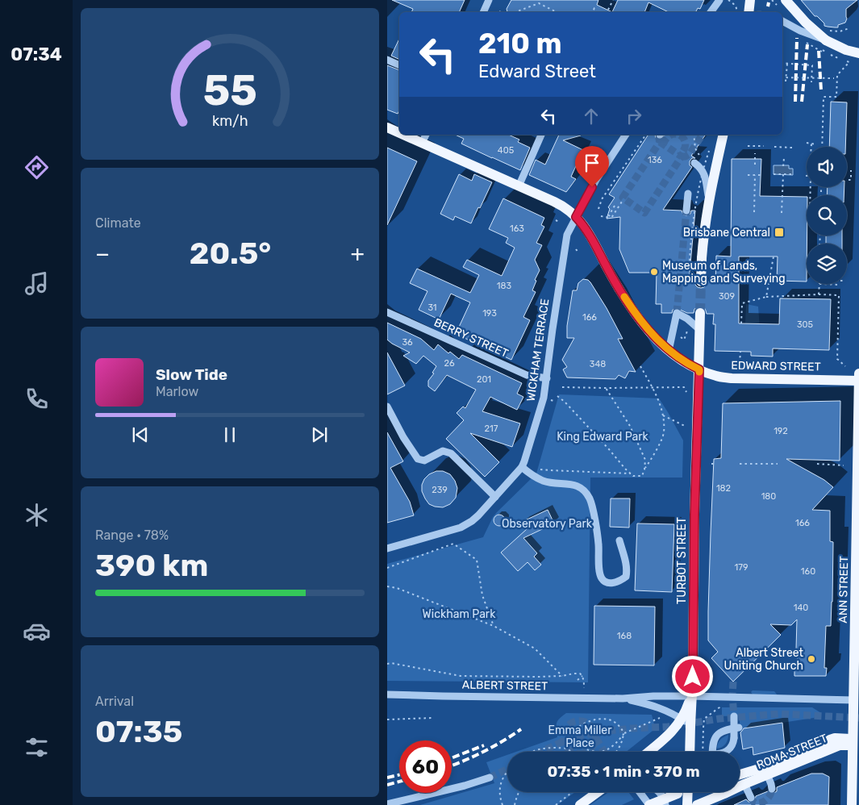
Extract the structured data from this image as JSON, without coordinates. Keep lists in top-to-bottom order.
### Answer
{
  "streets": {
    "main road": [
      "EDWARD STREET",
      "TURBOT STREET",
      "ANN STREET",
      "ROMA STREET"
    ],
    "street": ["BERRY STREET", "WICKHAM TERRACE", "ALBERT STREET"]
  },
  "crossings": [
    ["BERRY STREET", "WICKHAM TERRACE"],
    ["WICKHAM TERRACE", "EDWARD STREET"],
    ["EDWARD STREET", "TURBOT STREET"],
    ["EDWARD STREET", "ANN STREET"],
    ["TURBOT STREET", "ALBERT STREET"],
    ["ANN STREET", "ALBERT STREET"],
    ["ANN STREET", "ROMA STREET"]
  ],
  "parks": [
    "King Edward Park",
    "Observatory Park",
    "Wickham Park",
    "Emma Miller Place"
  ],
  "places": {
    "transit": ["Brisbane Central"],
    "other": ["Museum of Lands, Mapping and Surveying", "Albert Street Uniting Church"]
  },
  "house_numbers": [
    "405",
    "136",
    "163",
    "183",
    "309",
    "31",
    "193",
    "166",
    "305",
    "36",
    "26",
    "348",
    "201",
    "217",
    "192",
    "182",
    "239",
    "180",
    "166",
    "179",
    "160",
    "140",
    "168"
  ],
  "page": {
    "tabs": "07:34",
    "turn": ["210 m", "Edward Street"],
    "tile": [
      "Climate",
      ["Range · 78%", "390 km"],
      ["Arrival", "07:35"]
    ],
    "heat": ["−", "20.5°", "+"],
    "song": ["Slow Tide", "Marlow"],
    "limit": "60",
    "trip": "07:35 · 1 min · 370 m",
    "gauge": ["55", "km/h"]
  }
}
